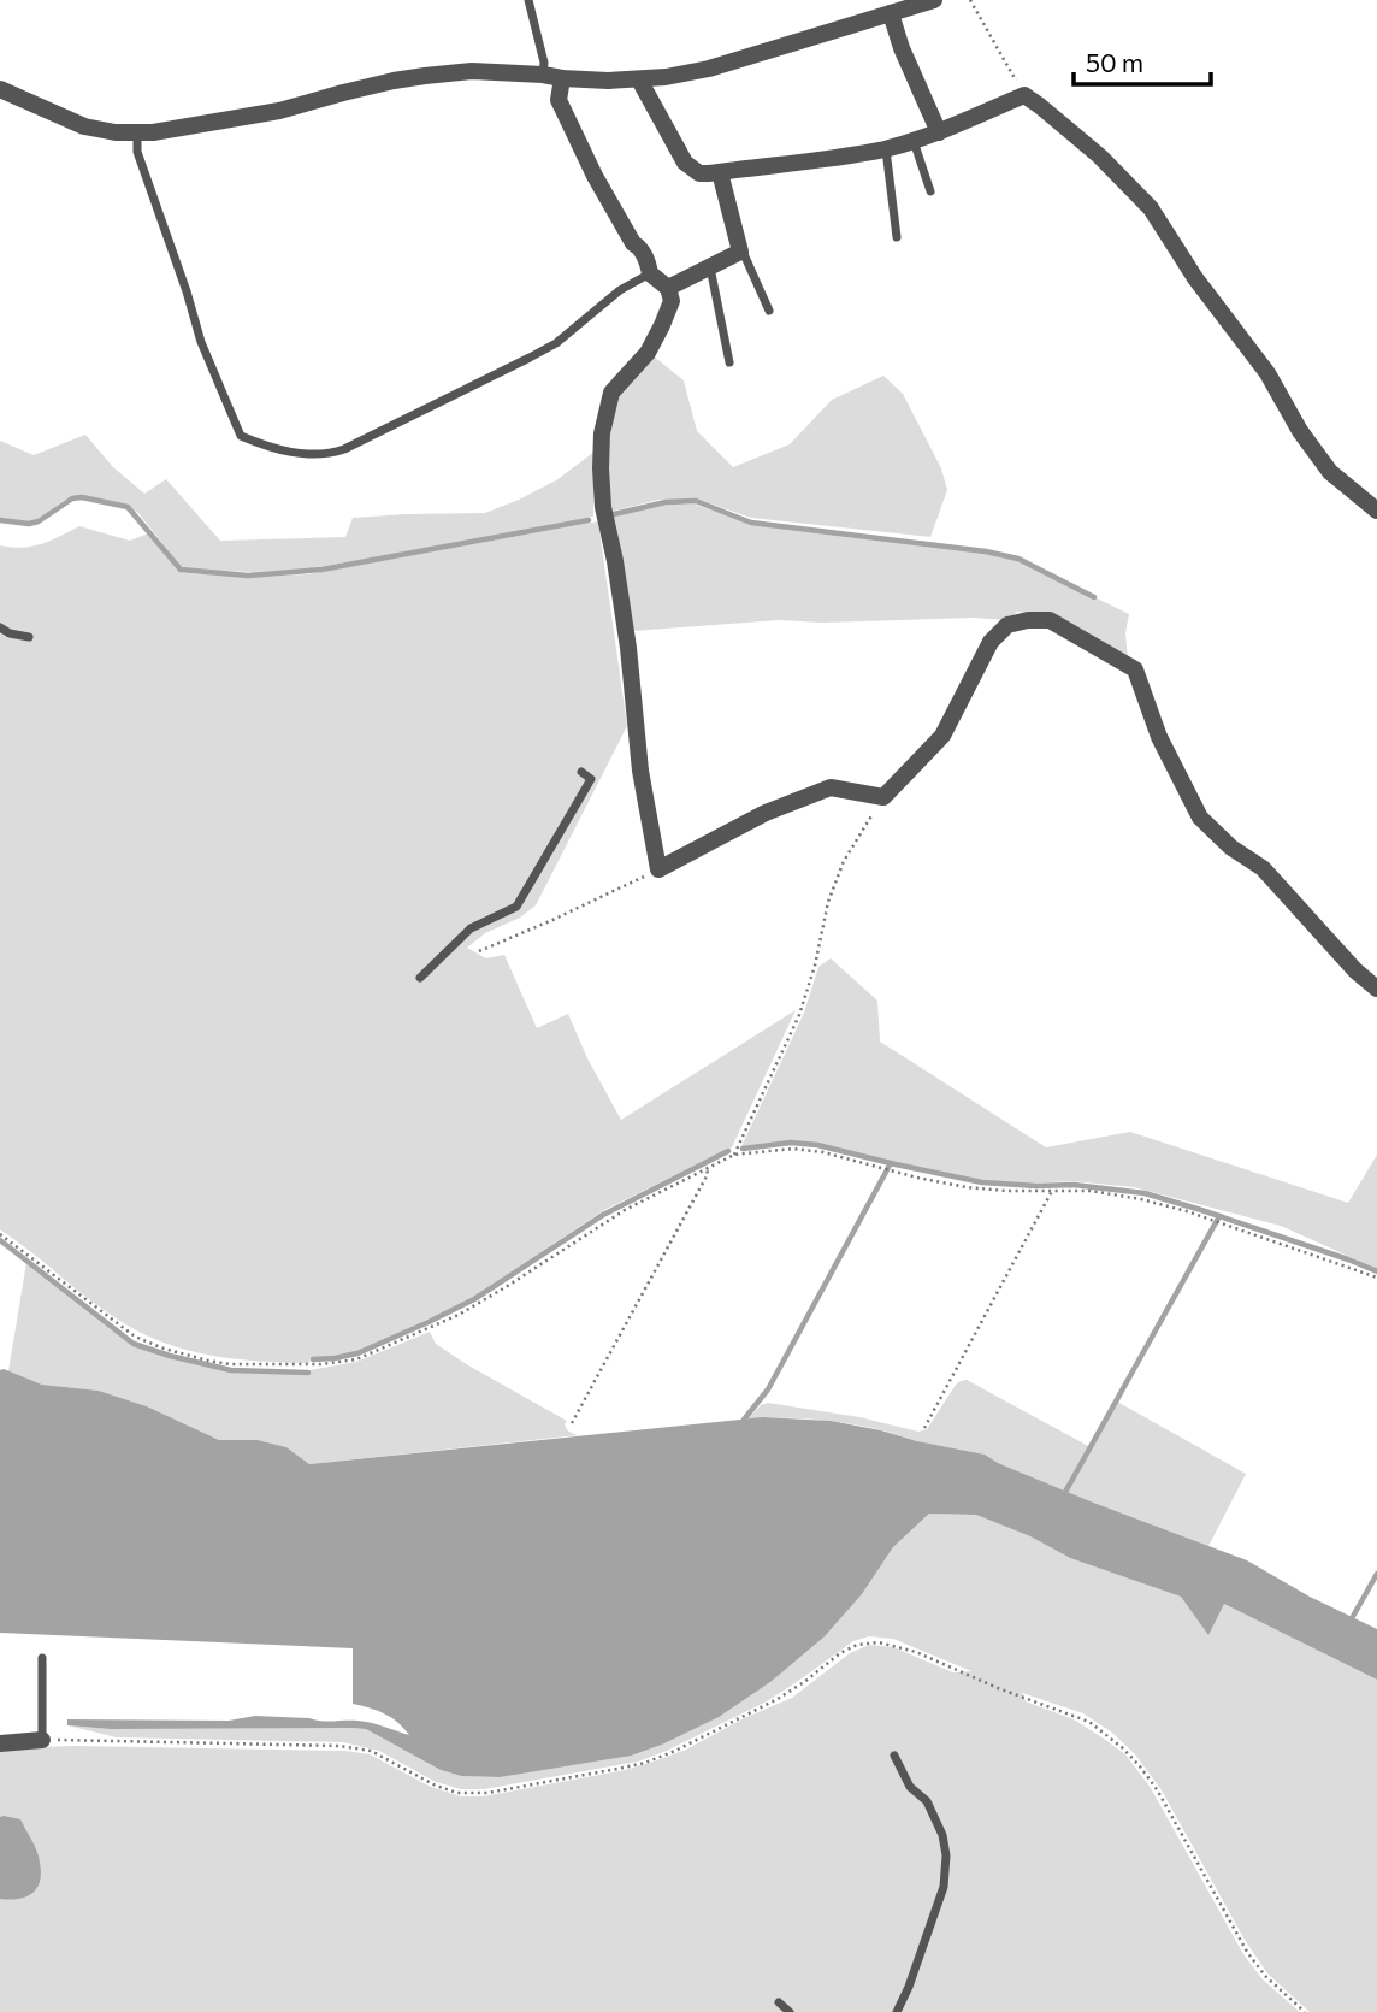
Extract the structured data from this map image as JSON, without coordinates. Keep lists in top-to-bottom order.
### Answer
{
  "scale_bar": "50 m"
}
